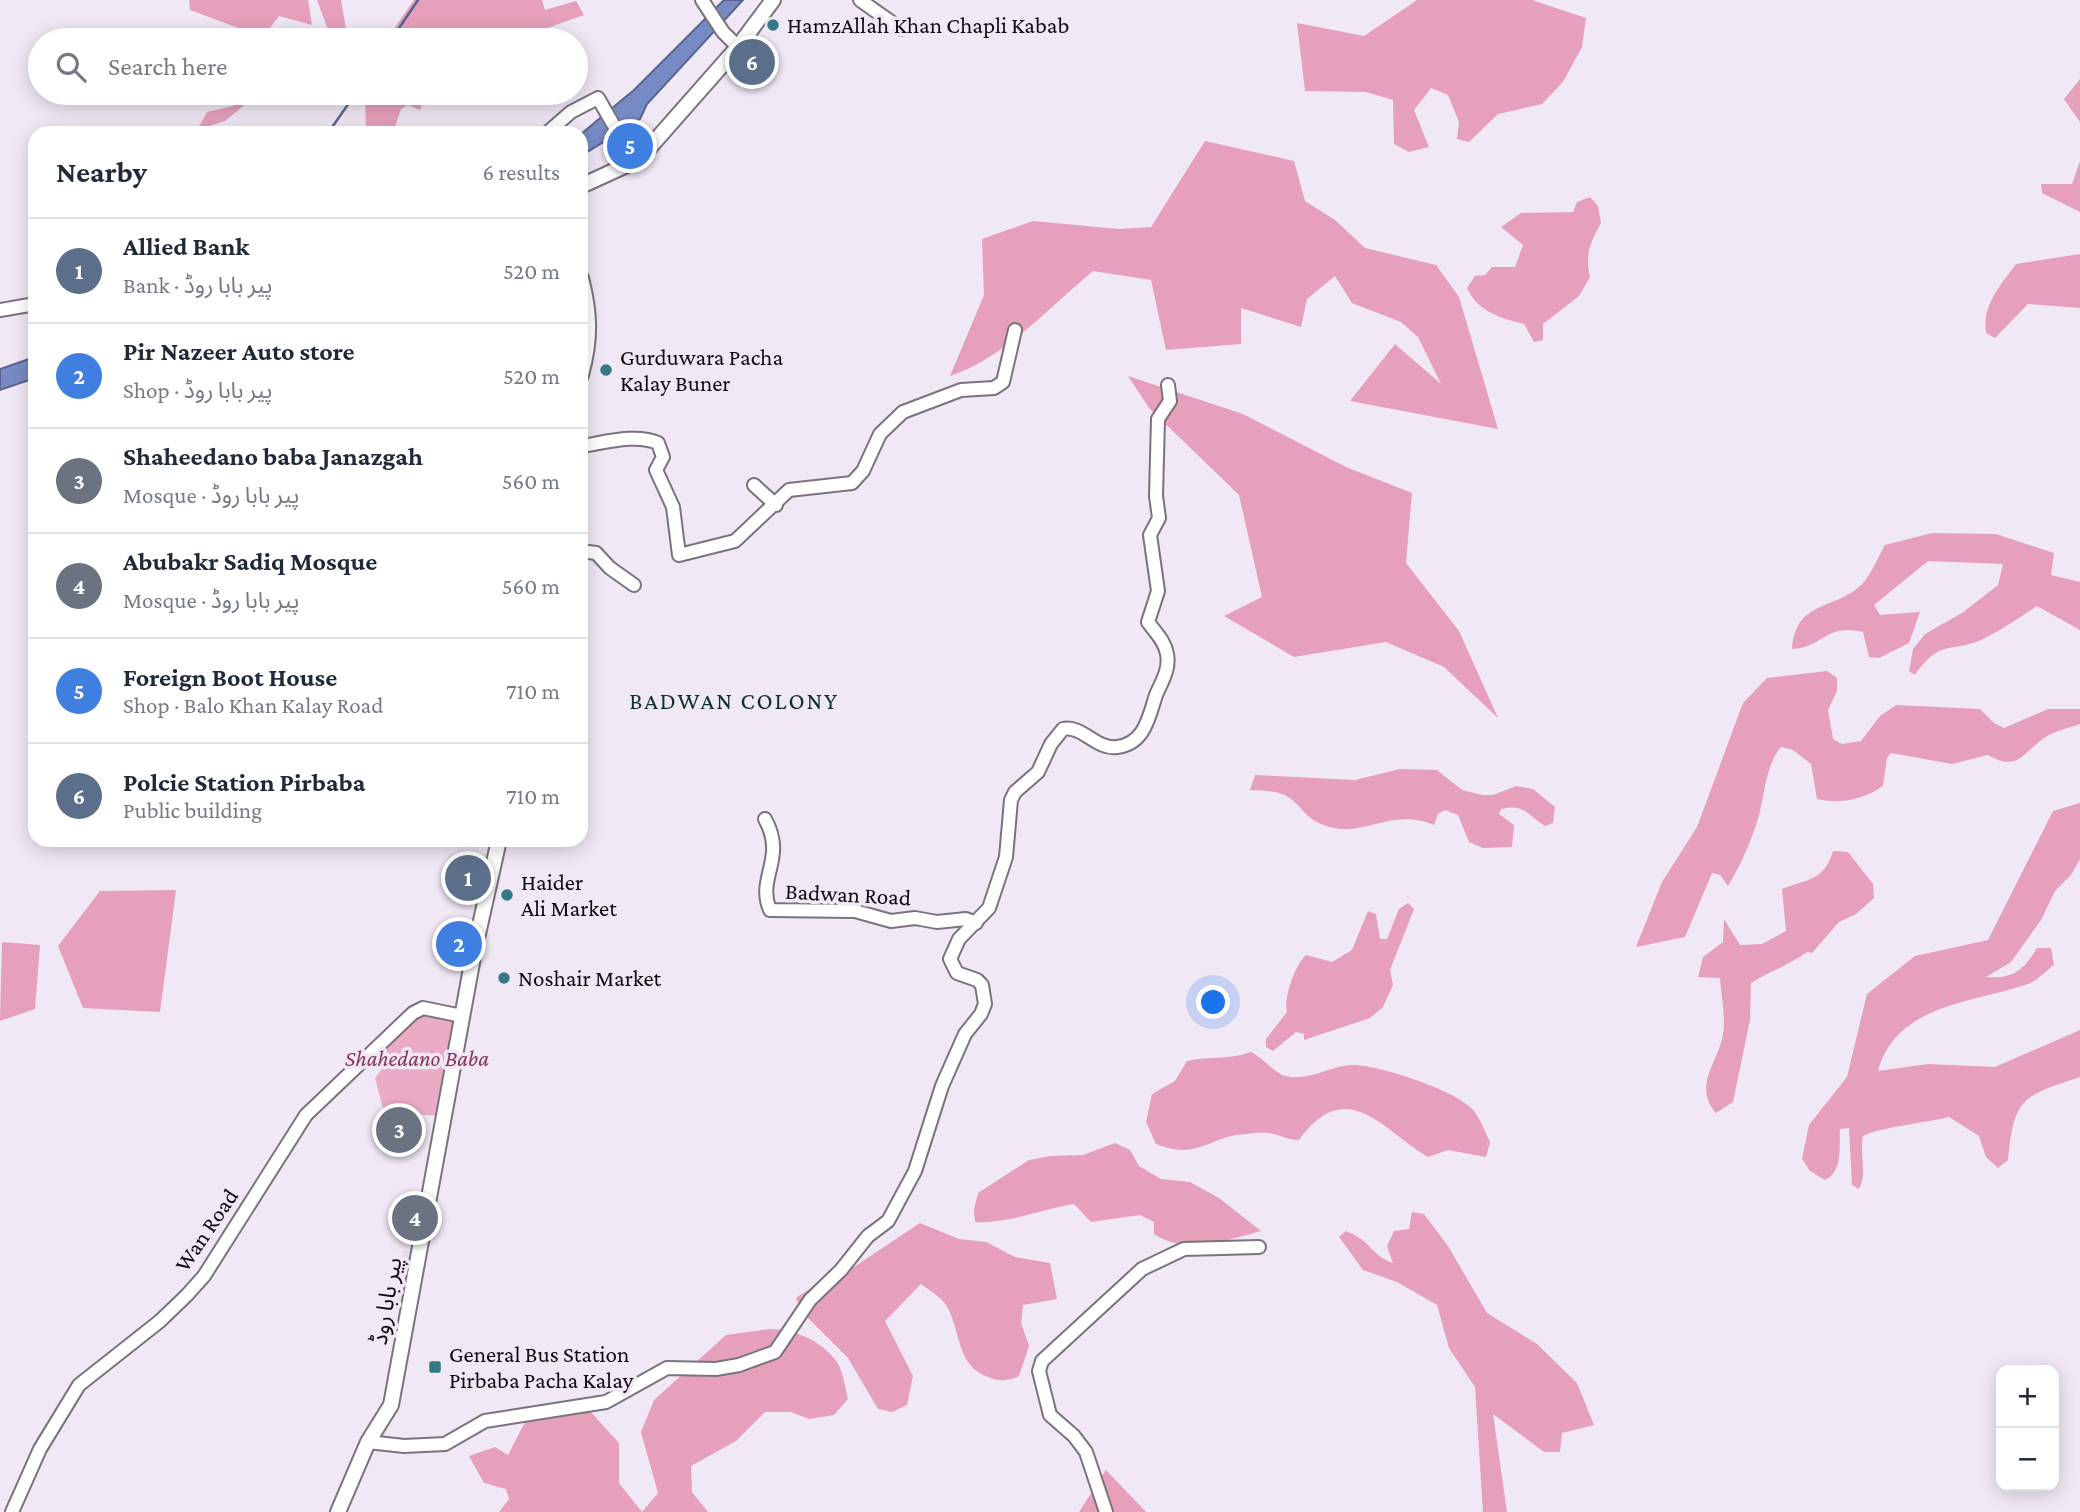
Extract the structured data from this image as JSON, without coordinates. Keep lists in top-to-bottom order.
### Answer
{
  "streets": {
    "main road": ["پیر بابا روڈ"],
    "street": ["Badwan Road", "Wan Road"]
  },
  "crossings": [
    ["Wan Road", "پیر بابا روڈ"]
  ],
  "districts": ["BADWAN COLONY"],
  "parks": ["Shahedano Baba"],
  "places": {
    "other": [
      "HamzAllah Khan Chapli Kabab",
      "Gurduwara Pacha Kalay Buner",
      "Haider Ali Market",
      "Noshair Market"
    ],
    "transit": ["General Bus Station Pirbaba Pacha Kalay"]
  },
  "page": {
    "search": "Search here",
    "pins": [
      "6",
      "5",
      "1",
      "2",
      "3",
      "4"
    ],
    "heading": ["Nearby", "6 results"],
    "list": [
      {
        "mark": "1",
        "name": "Allied Bank",
        "note": "Bank · پیر بابا روڈ",
        "value": "520 m"
      },
      {
        "mark": "2",
        "name": "Pir Nazeer Auto store",
        "note": "Shop · پیر بابا روڈ",
        "value": "520 m"
      },
      {
        "mark": "3",
        "name": "Shaheedano baba Janazgah",
        "note": "Mosque · پیر بابا روڈ",
        "value": "560 m"
      },
      {
        "mark": "4",
        "name": "Abubakr Sadiq Mosque",
        "note": "Mosque · پیر بابا روڈ",
        "value": "560 m"
      },
      {
        "mark": "5",
        "name": "Foreign Boot House",
        "note": "Shop · Balo Khan Kalay Road",
        "value": "710 m"
      },
      {
        "mark": "6",
        "name": "Polcie Station Pirbaba",
        "note": "Public building",
        "value": "710 m"
      }
    ],
    "map_buttons": ["+", "−"]
  }
}
